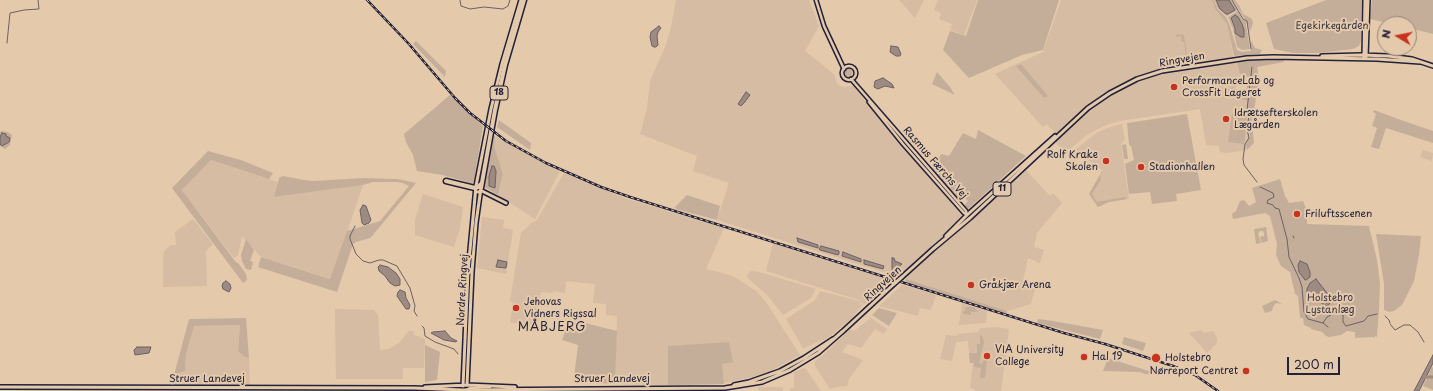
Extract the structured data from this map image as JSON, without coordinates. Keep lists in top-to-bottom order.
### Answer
{
  "streets": {
    "highway": ["18"],
    "main road": [
      "Ringvejen",
      "Rasmus Færchs Vej",
      "11",
      "Nordre Ringvej",
      "Struer Landevej"
    ]
  },
  "crossings": [
    ["Ringvejen", "Rasmus Færchs Vej"],
    ["Ringvejen", "Struer Landevej"],
    ["18", "Nordre Ringvej"],
    ["Nordre Ringvej", "Struer Landevej"]
  ],
  "districts": ["MÅBJERG"],
  "parks": ["Egekirkegården", "Holstebro Lystanlæg"],
  "places": [
    "PerformanceLab og CrossFit Lageret",
    "Idrætsefterskolen Lægården",
    "Rolf Krake Skolen",
    "Stadionhallen",
    "Friluftsscenen",
    "Gråkjær Arena",
    "Jehovas Vidners Rigssal",
    "VIA University College",
    "Hal 19",
    "Holstebro",
    "Nørreport Centret"
  ],
  "scale_bar": "200 m",
  "north": "left"
}
